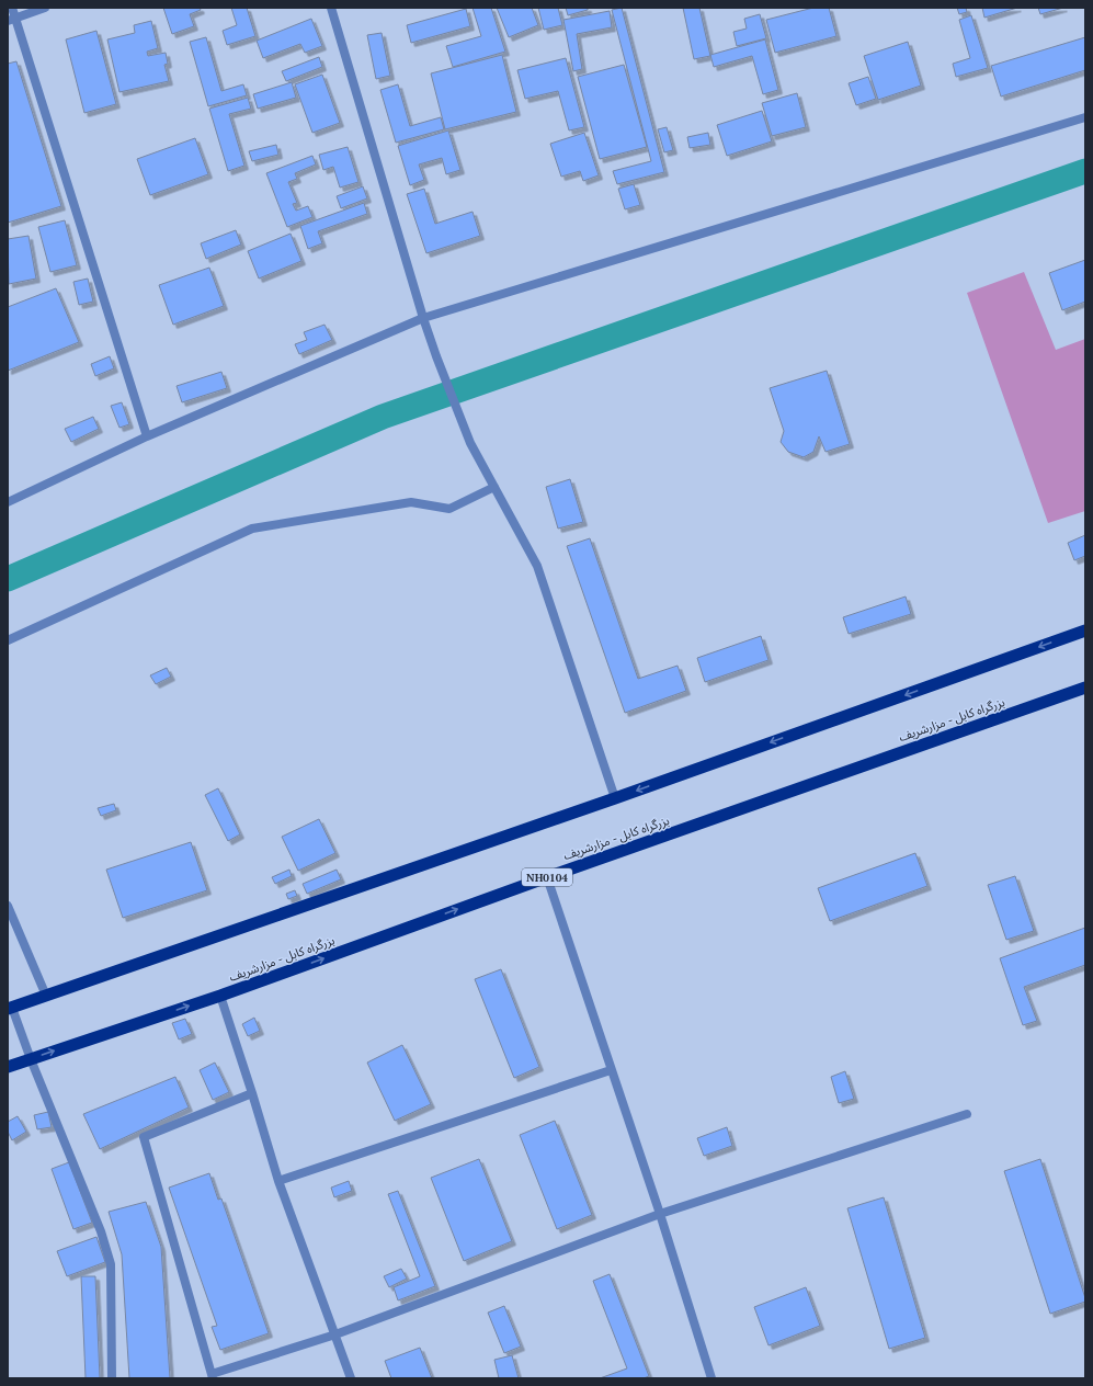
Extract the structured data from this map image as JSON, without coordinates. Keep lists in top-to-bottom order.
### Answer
{
  "streets": {
    "highway": ["بزرگراه کابل - مزارشریف", "NH0104"]
  }
}
